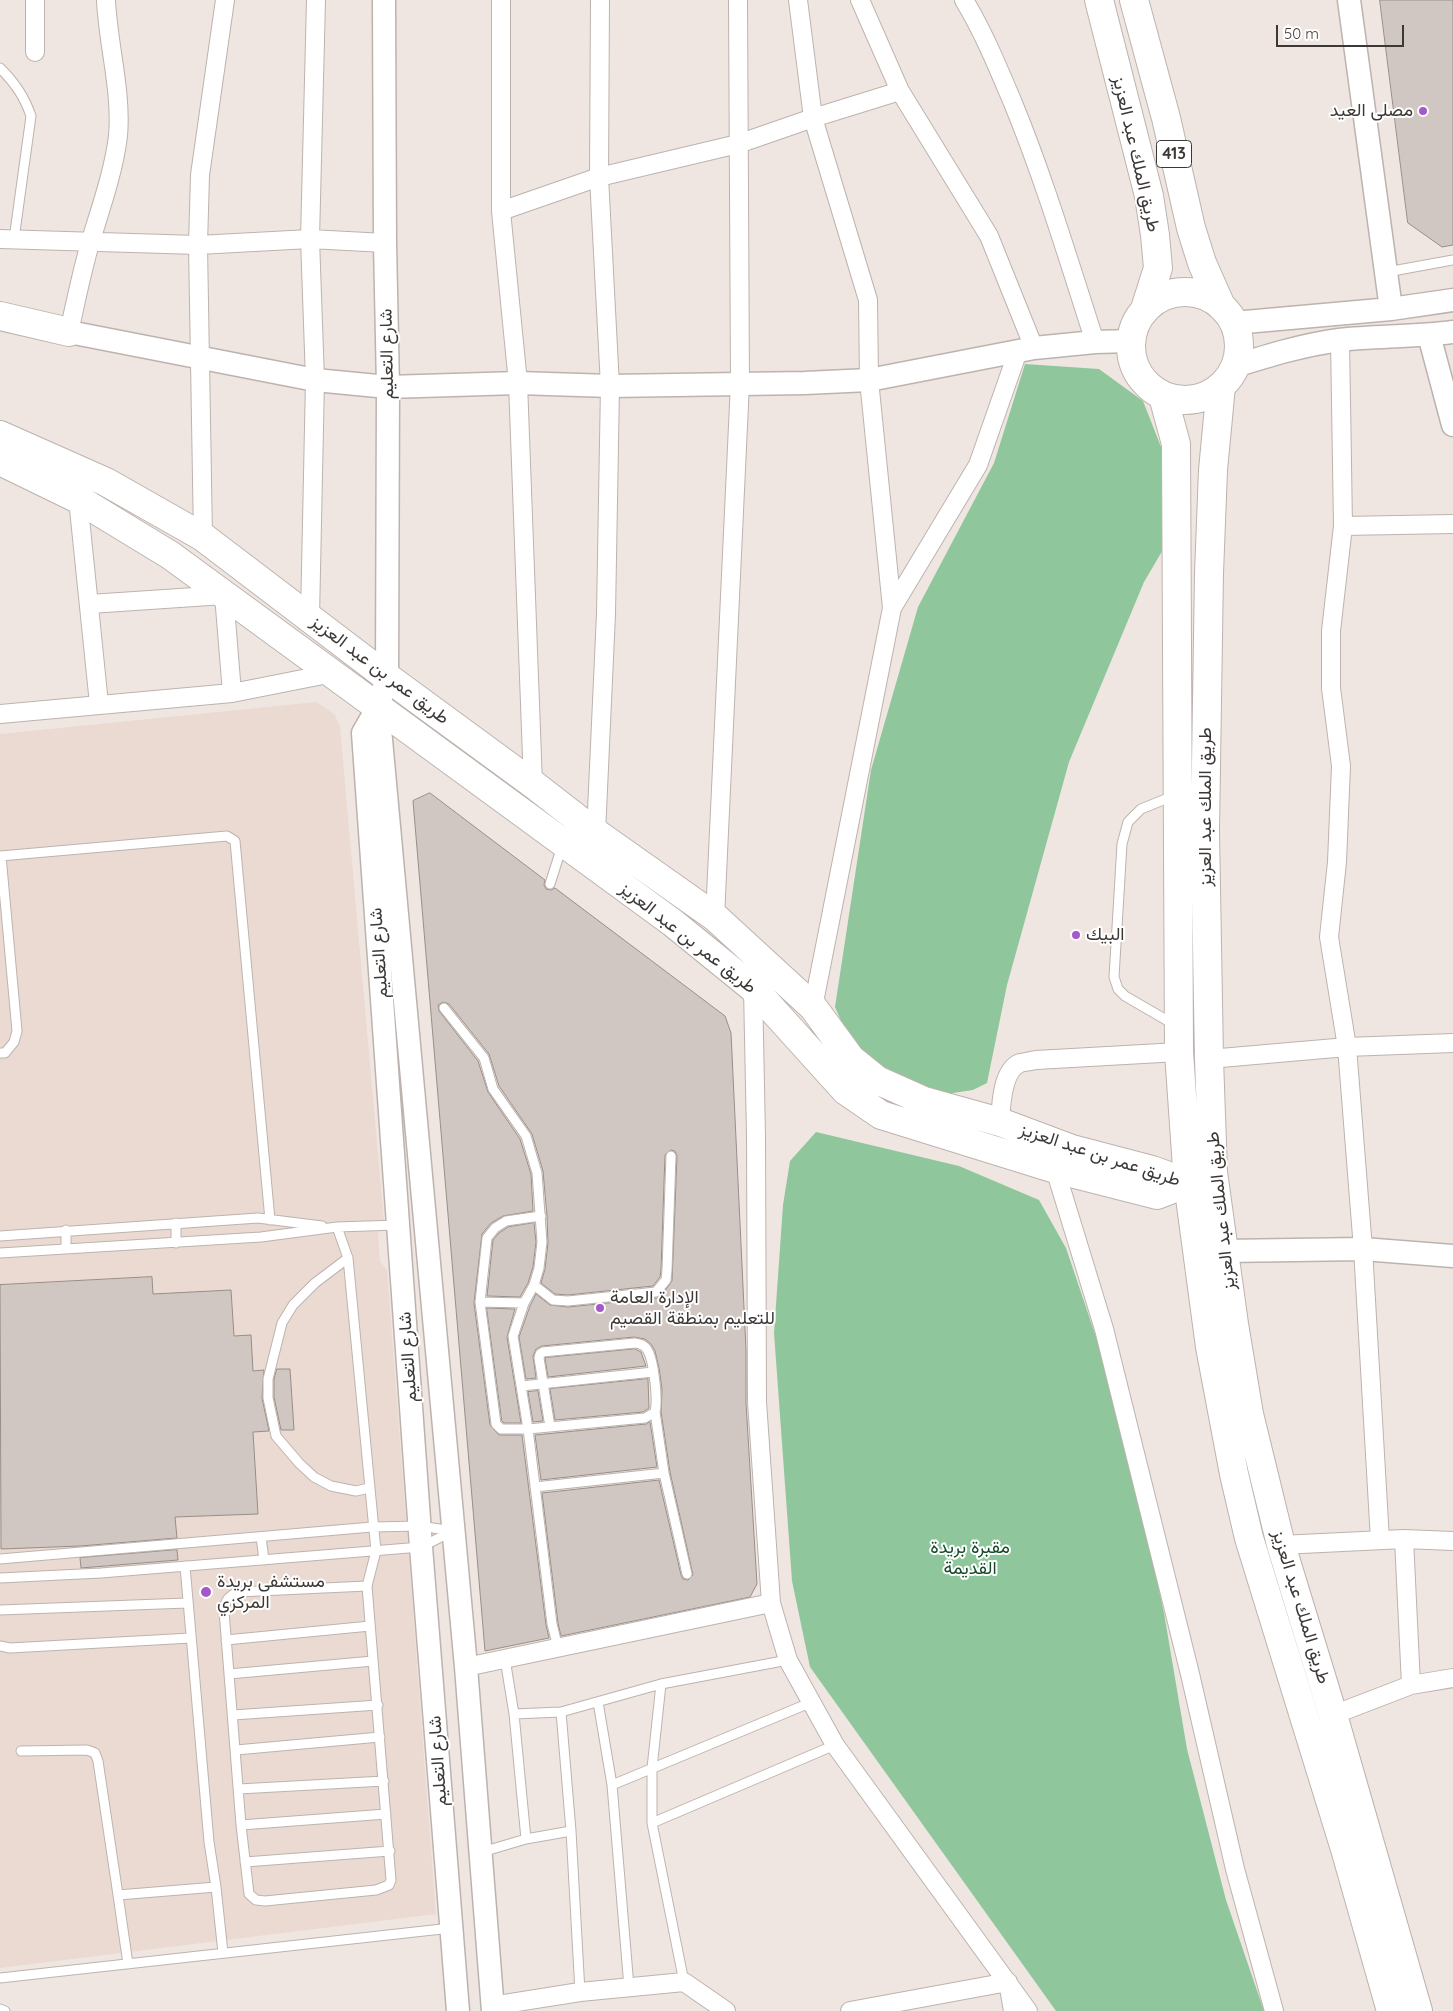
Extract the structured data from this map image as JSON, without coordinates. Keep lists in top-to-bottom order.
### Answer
{
  "streets": {
    "main road": ["طريق الملك عبد العزيز", "413", "طريق عمر بن عبد العزيز"],
    "street": ["شارع التعليم"]
  },
  "crossings": [
    ["طريق الملك عبد العزيز", "طريق عمر بن عبد العزيز"],
    ["شارع التعليم", "طريق عمر بن عبد العزيز"]
  ],
  "parks": ["مقبرة بريدة القديمة"],
  "places": [
    "مصلى العيد",
    "البيك",
    "الإدارة العامة للتعليم بمنطقة القصيم",
    "مستشفى بريدة المركزي"
  ],
  "scale_bar": "50 m"
}
